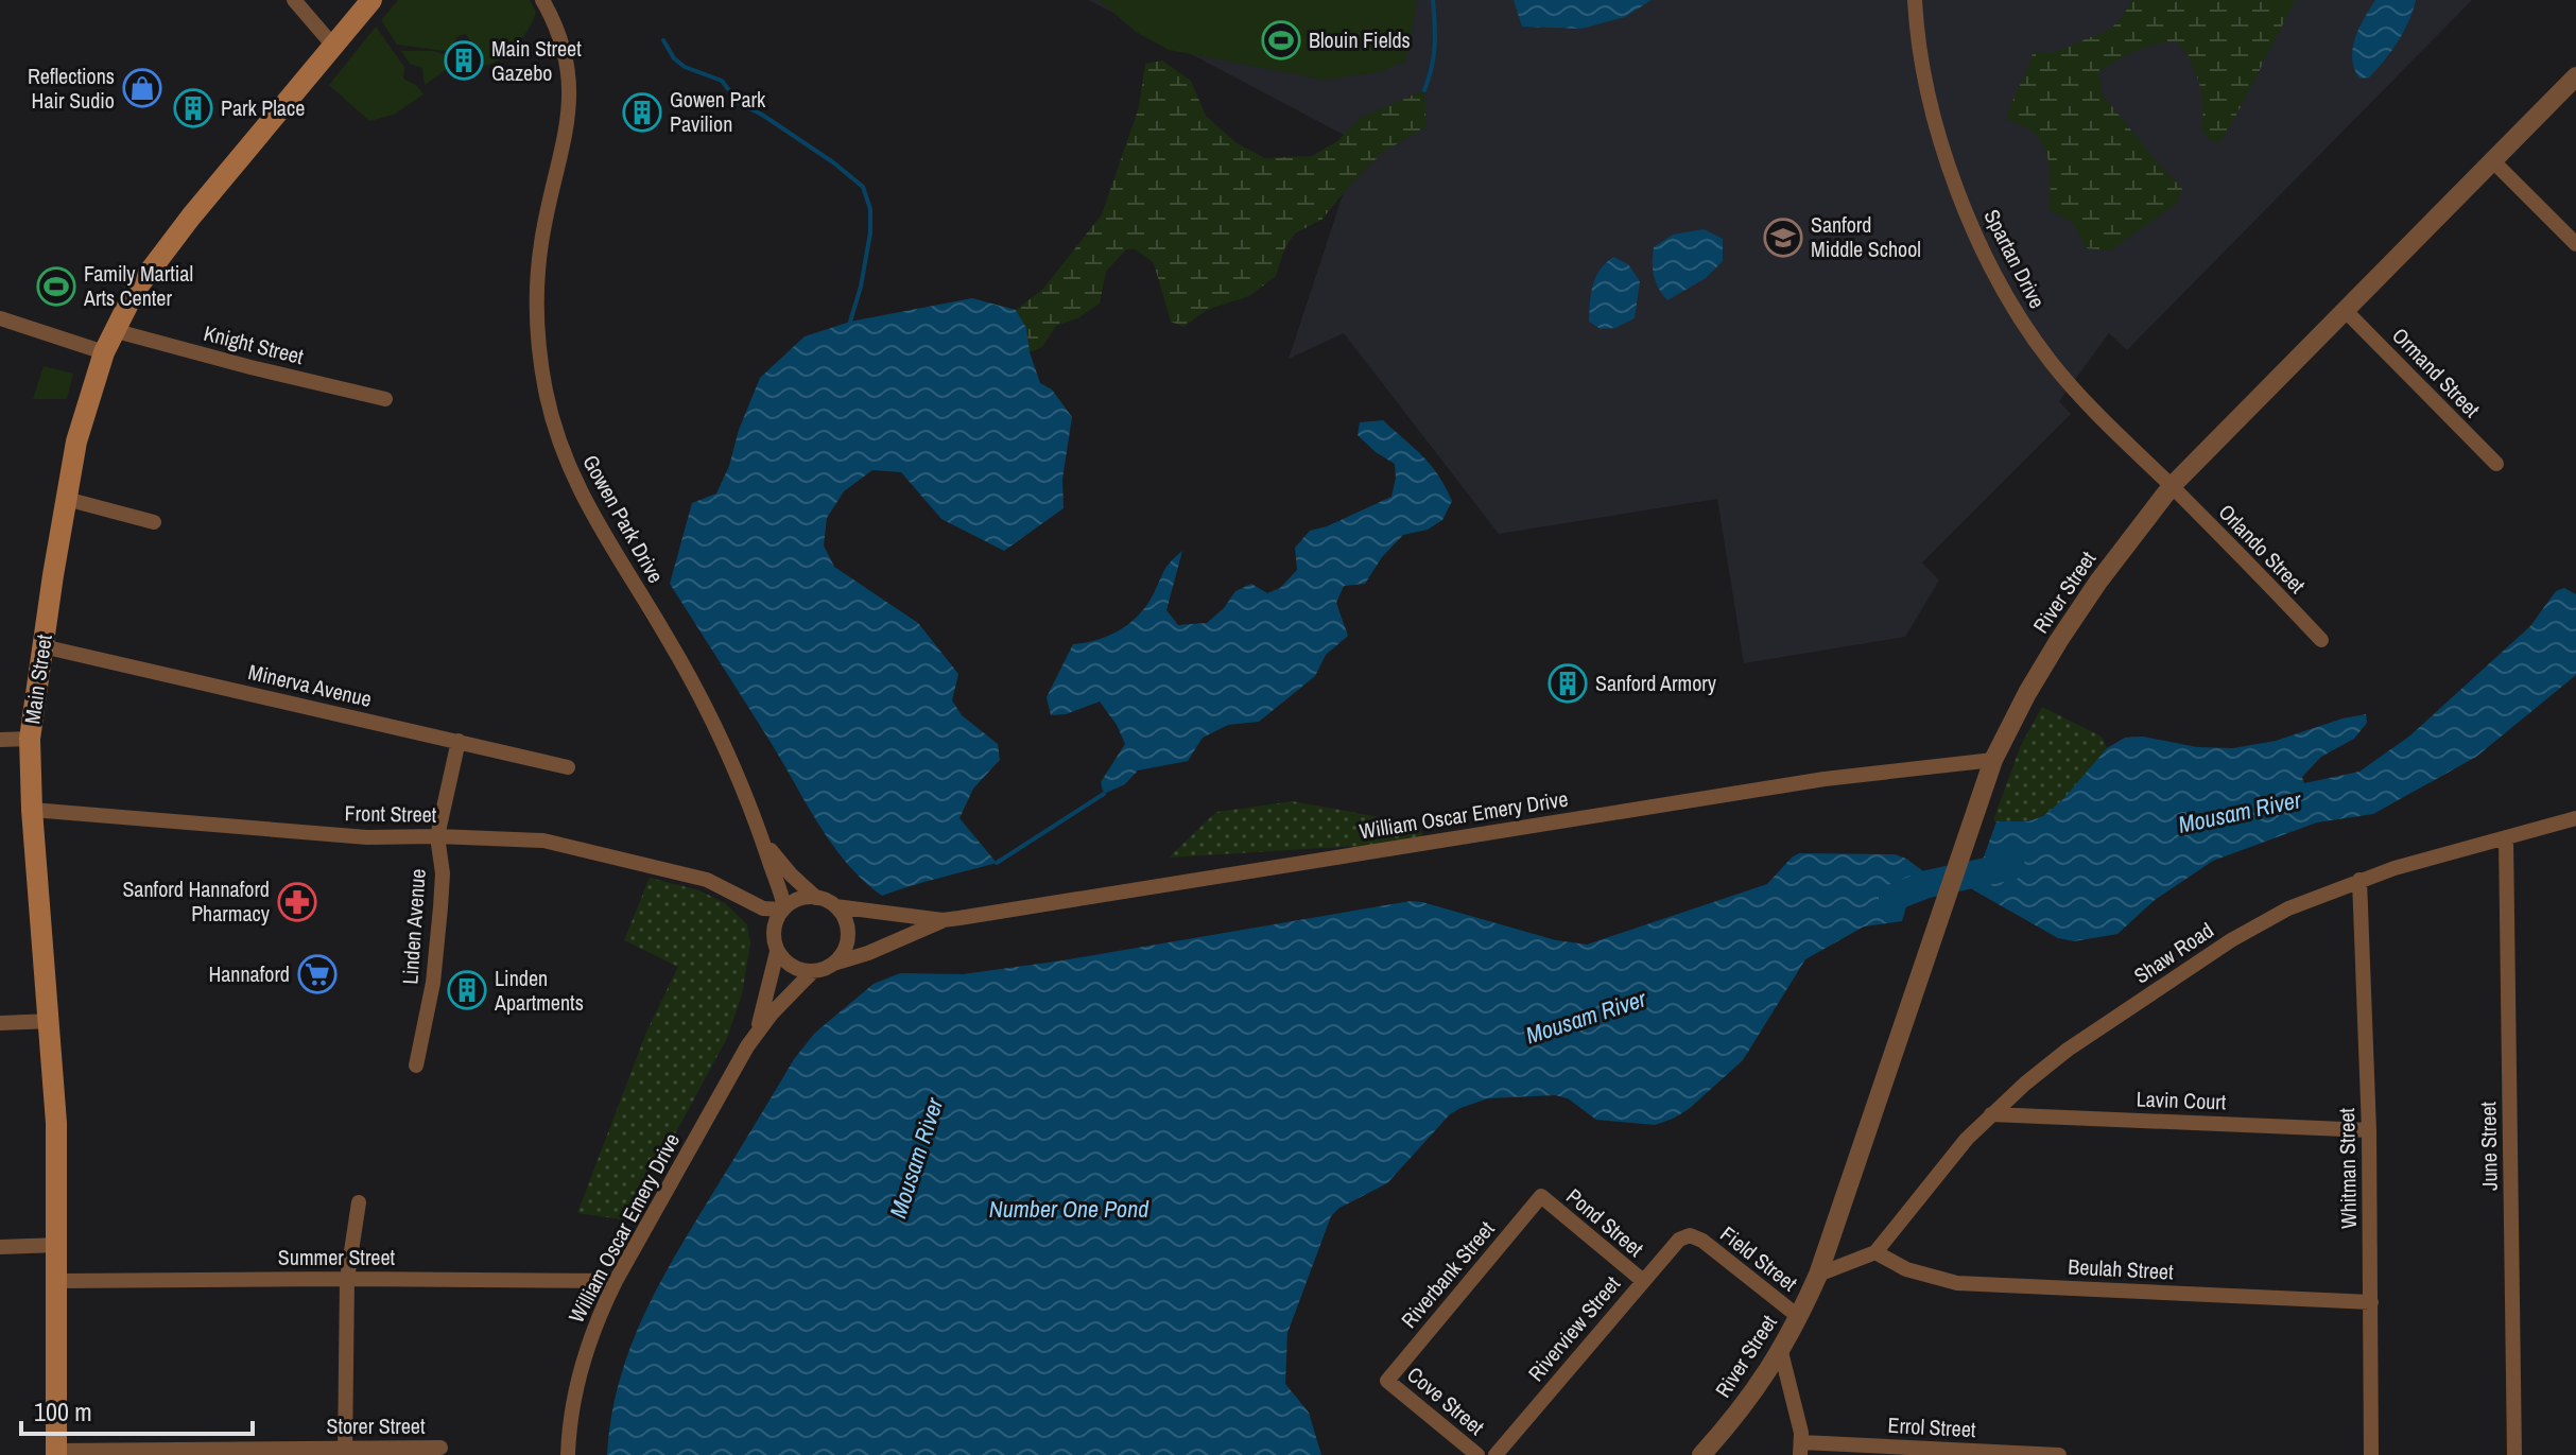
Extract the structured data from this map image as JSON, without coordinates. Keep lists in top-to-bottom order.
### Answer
{
  "streets": {
    "main road": ["Main Street"],
    "street": [
      "Spartan Drive",
      "Knight Street",
      "Ormand Street",
      "Gowen Park Drive",
      "Orlando Street",
      "River Street",
      "Minerva Avenue",
      "Front Street",
      "William Oscar Emery Drive",
      "Linden Avenue",
      "Shaw Road",
      "Lavin Court",
      "June Street",
      "Whitman Street",
      "Pond Street",
      "Summer Street",
      "Field Street",
      "Beulah Street",
      "Riverbank Street",
      "Riverview Street",
      "Cove Street",
      "Storer Street",
      "Errol Street"
    ]
  },
  "crossings": [
    ["Spartan Drive", "Orlando Street"],
    ["Spartan Drive", "River Street"],
    ["Knight Street", "Main Street"],
    ["Ormand Street", "River Street"],
    ["Gowen Park Drive", "Front Street"],
    ["Gowen Park Drive", "William Oscar Emery Drive"],
    ["Orlando Street", "River Street"],
    ["River Street", "William Oscar Emery Drive"],
    ["River Street", "Field Street"],
    ["Main Street", "Minerva Avenue"],
    ["Main Street", "Front Street"],
    ["Main Street", "Summer Street"],
    ["Main Street", "Storer Street"],
    ["Minerva Avenue", "Linden Avenue"],
    ["Front Street", "William Oscar Emery Drive"],
    ["Front Street", "Linden Avenue"],
    ["William Oscar Emery Drive", "Summer Street"],
    ["Shaw Road", "Lavin Court"],
    ["Shaw Road", "June Street"],
    ["Shaw Road", "Whitman Street"],
    ["Shaw Road", "Beulah Street"],
    ["Lavin Court", "Whitman Street"],
    ["Whitman Street", "Beulah Street"],
    ["Pond Street", "Riverbank Street"],
    ["Pond Street", "Riverview Street"],
    ["Field Street", "Riverview Street"],
    ["Riverbank Street", "Cove Street"]
  ],
  "water": ["Mousam River", "Number One Pond"],
  "places": {
    "sports": ["Blouin Fields", "Family Martial Arts Center"],
    "building": [
      "Main Street Gazebo",
      "Park Place",
      "Gowen Park Pavilion",
      "Sanford Armory",
      "Linden Apartments"
    ],
    "shop": ["Reflections Hair Sudio"],
    "school or university": ["Sanford Middle School"],
    "pharmacy": ["Sanford Hannaford Pharmacy"],
    "supermarket": ["Hannaford"]
  },
  "scale_bar": "100 m"
}
